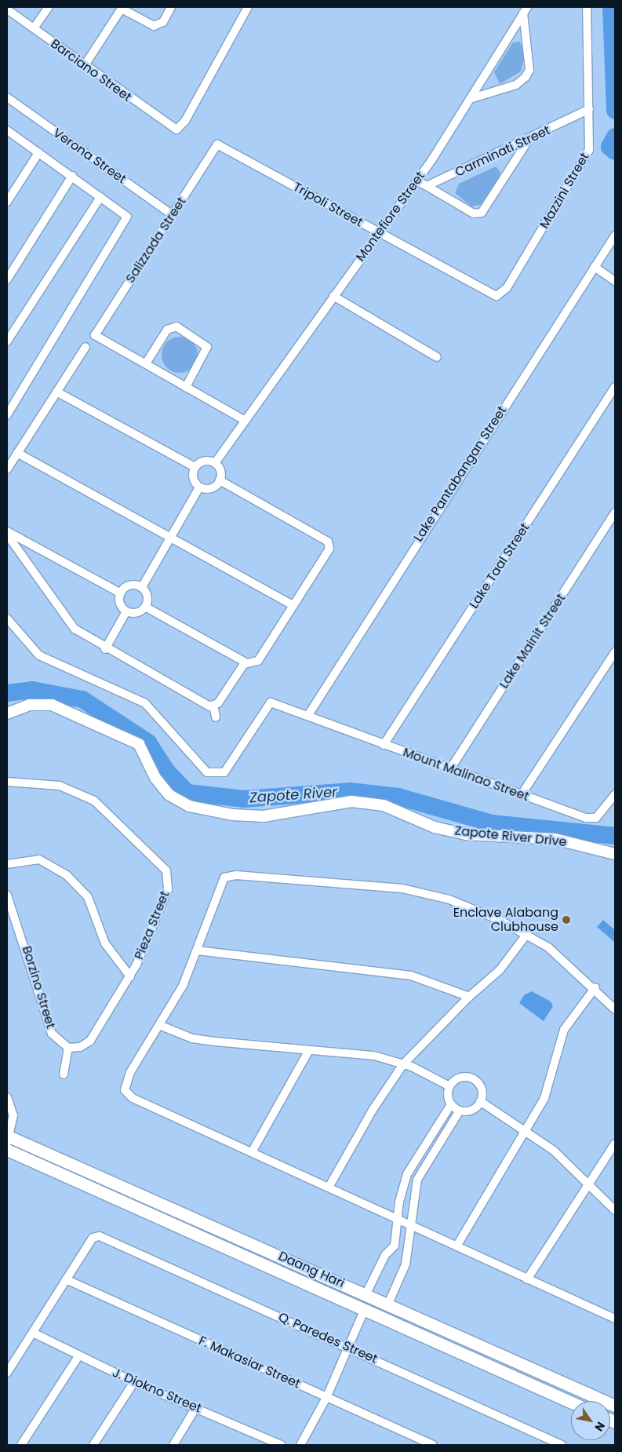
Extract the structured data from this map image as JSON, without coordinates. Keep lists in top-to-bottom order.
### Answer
{
  "streets": {
    "main road": ["Daang Hari"],
    "street": [
      "Barciano Street",
      "Carminati Street",
      "Verona Street",
      "Mazzini Street",
      "Tripoli Street",
      "Montefiore Street",
      "Salizzada Street",
      "Lake Pantabangan Street",
      "Lake Taal Street",
      "Lake Mainit Street",
      "Mount Malinao Street",
      "Zapote River Drive",
      "Pieza Street",
      "Borzino Street",
      "Q. Paredes Street",
      "F. Makasiar Street",
      "J. Diokno Street"
    ]
  },
  "crossings": [
    ["Carminati Street", "Mazzini Street"],
    ["Verona Street", "Salizzada Street"],
    ["Mazzini Street", "Tripoli Street"],
    ["Tripoli Street", "Montefiore Street"],
    ["Tripoli Street", "Salizzada Street"],
    ["Lake Pantabangan Street", "Mount Malinao Street"],
    ["Lake Taal Street", "Mount Malinao Street"],
    ["Lake Mainit Street", "Mount Malinao Street"],
    ["Pieza Street", "Borzino Street"],
    ["Q. Paredes Street", "F. Makasiar Street"]
  ],
  "water": ["Zapote River"],
  "places": ["Enclave Alabang Clubhouse"],
  "north": "bottom right"
}
